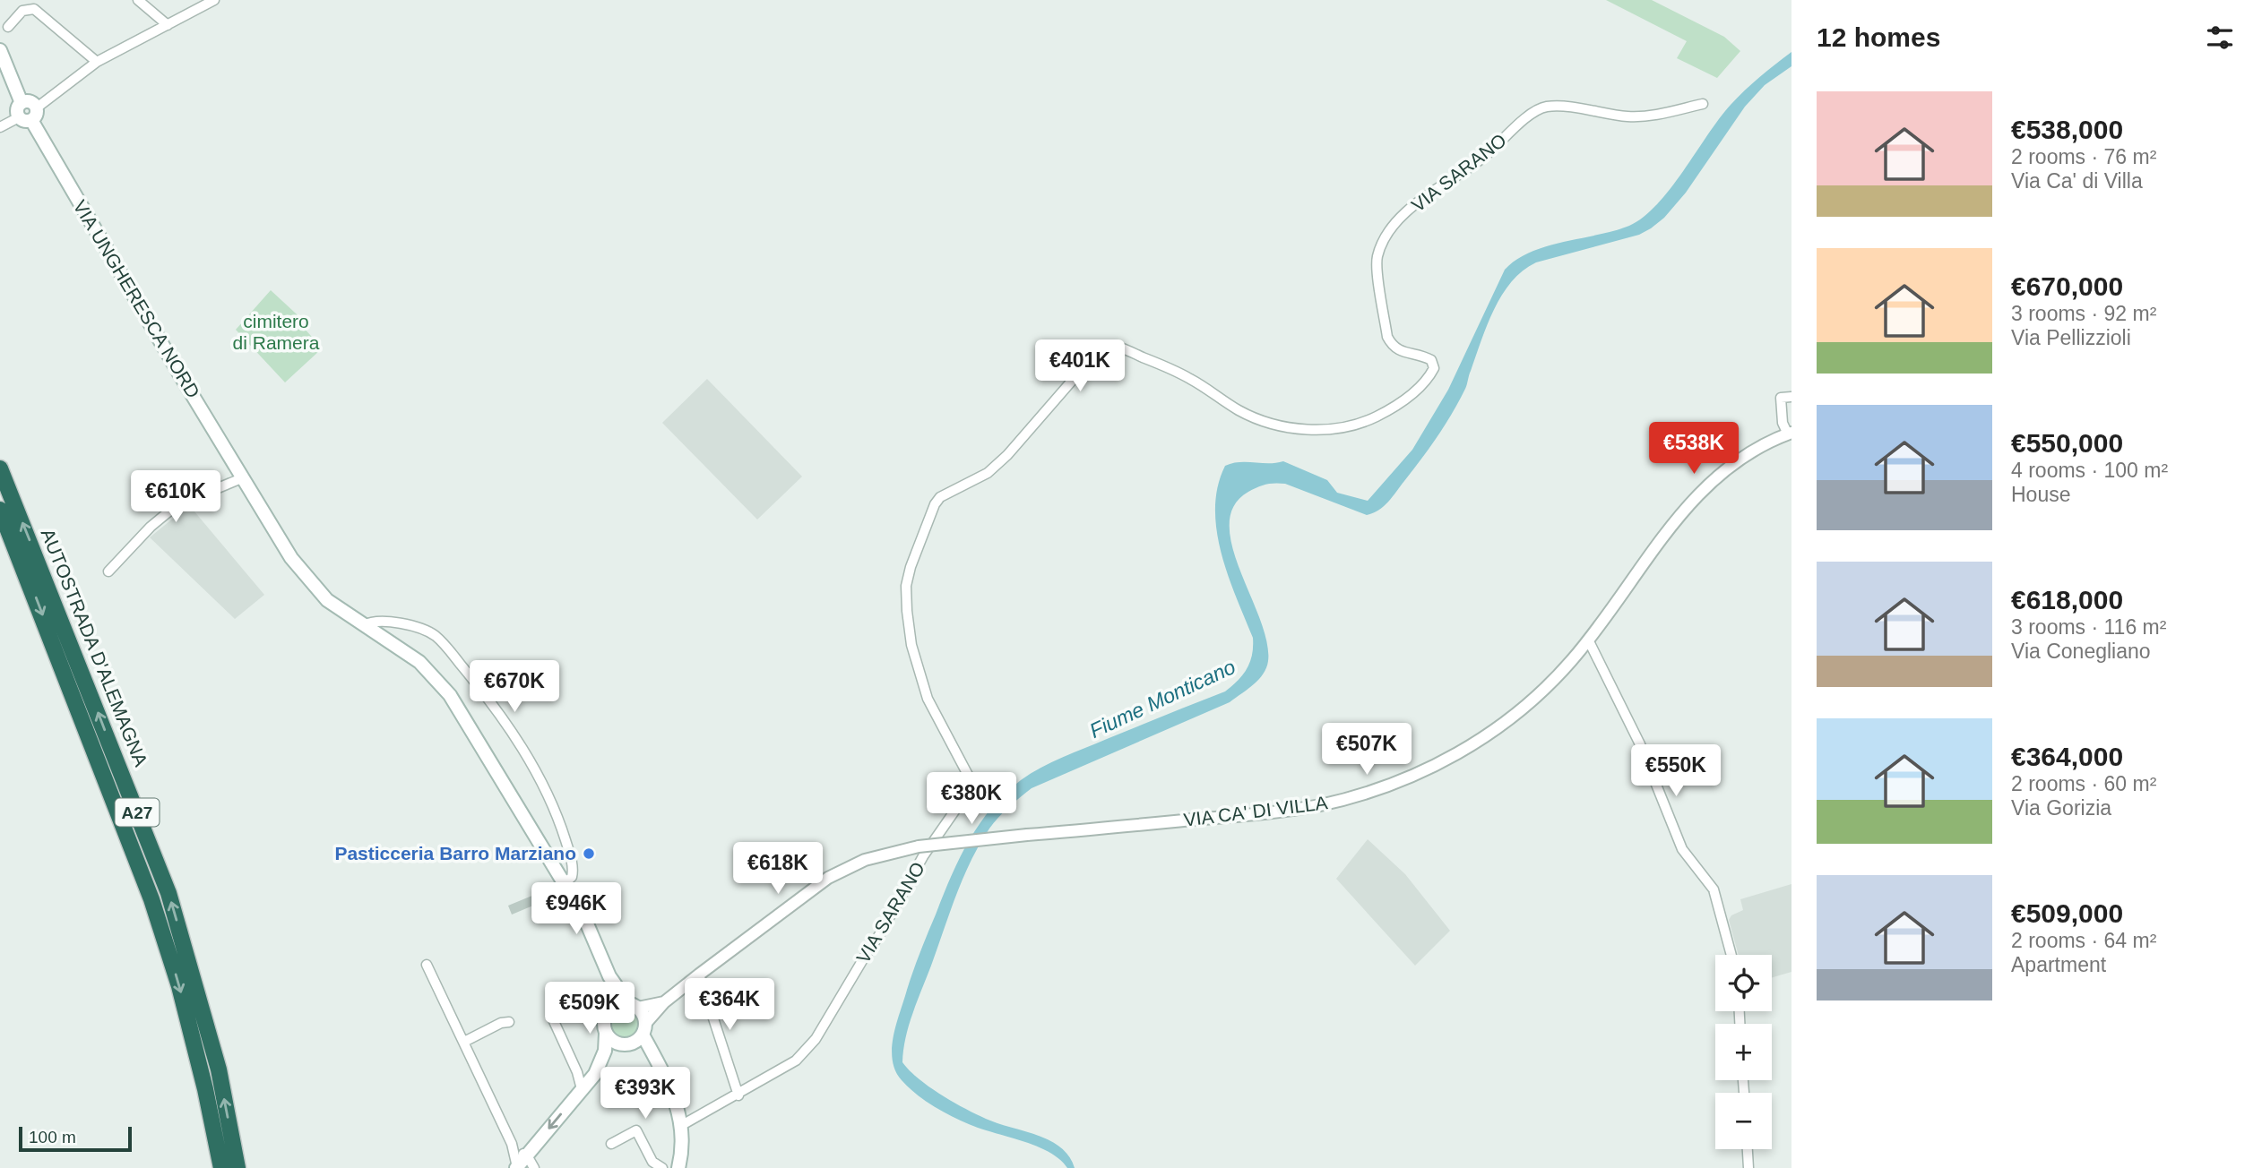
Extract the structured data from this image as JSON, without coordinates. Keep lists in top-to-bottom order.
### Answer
{
  "streets": {
    "highway": ["AUTOSTRADA D'ALEMAGNA", "A27"],
    "main road": ["VIA UNGHERESCA NORD"],
    "street": ["VIA SARANO", "VIA CA' DI VILLA"]
  },
  "crossings": [
    ["VIA UNGHERESCA NORD", "VIA CA' DI VILLA"]
  ],
  "water": ["Fiume Monticano"],
  "parks": ["cimitero di Ramera"],
  "places": ["Pasticceria Barro Marziano"],
  "scale_bar": "100 m",
  "page": {
    "heading": "12 homes",
    "list": [
      {
        "name": "€538,000",
        "note": "2 rooms · 76 m² · Via Ca' di Villa"
      },
      {
        "name": "€670,000",
        "note": "3 rooms · 92 m² · Via Pellizzioli"
      },
      {
        "name": "€550,000",
        "note": "4 rooms · 100 m² · House"
      },
      {
        "name": "€618,000",
        "note": "3 rooms · 116 m² · Via Conegliano"
      },
      {
        "name": "€364,000",
        "note": "2 rooms · 60 m² · Via Gorizia"
      },
      {
        "name": "€509,000",
        "note": "2 rooms · 64 m² · Apartment"
      }
    ],
    "price": [
      "€401K",
      "€538K",
      "€610K",
      "€670K",
      "€507K",
      "€550K",
      "€380K",
      "€618K",
      "€946K",
      "€364K",
      "€509K",
      "€393K"
    ],
    "map_buttons": ["+", "−"],
    "scale": "100 m"
  }
}
